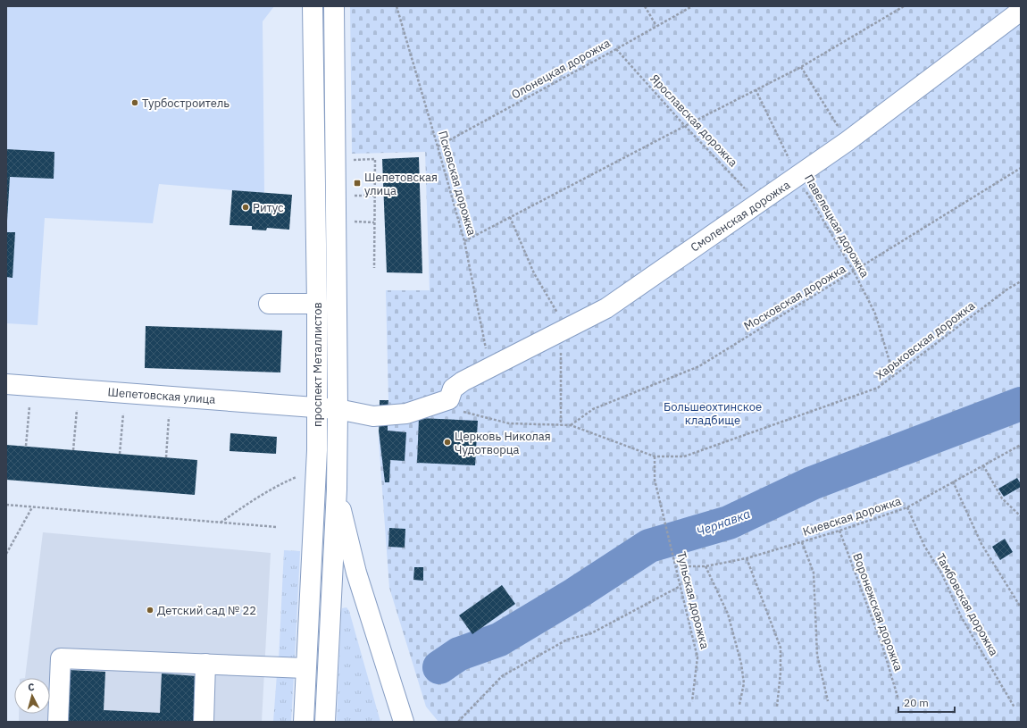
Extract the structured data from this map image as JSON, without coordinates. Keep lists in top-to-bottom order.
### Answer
{
  "streets": {
    "street": ["Смоленская дорожка", "проспект Металлистов", "Шепетовская улица"],
    "path": [
      "Олонецкая дорожка",
      "Ярославская дорожка",
      "Псковская дорожка",
      "Павелецкая дорожка",
      "Московская дорожка",
      "Харьковская дорожка",
      "Киевская дорожка",
      "Тульская дорожка",
      "Тамбовская дорожка",
      "Воронежская дорожка"
    ]
  },
  "crossings": [
    ["Олонецкая дорожка", "Ярославская дорожка"],
    ["Олонецкая дорожка", "Псковская дорожка"],
    ["Ярославская дорожка", "Смоленская дорожка"],
    ["Псковская дорожка", "Смоленская дорожка"],
    ["Смоленская дорожка", "Павелецкая дорожка"],
    ["Смоленская дорожка", "Харьковская дорожка"],
    ["Смоленская дорожка", "Шепетовская улица"],
    ["Павелецкая дорожка", "Московская дорожка"],
    ["Павелецкая дорожка", "Харьковская дорожка"],
    ["Московская дорожка", "Харьковская дорожка"],
    ["Харьковская дорожка", "Шепетовская улица"],
    ["Харьковская дорожка", "Тульская дорожка"],
    ["проспект Металлистов", "Шепетовская улица"],
    ["Киевская дорожка", "Тульская дорожка"],
    ["Киевская дорожка", "Тамбовская дорожка"],
    ["Киевская дорожка", "Воронежская дорожка"]
  ],
  "water": ["Чернавка"],
  "parks": ["Большеохтинское кладбище"],
  "places": {
    "other": [
      "Турбостроитель",
      "Ритус",
      "Церковь Николая Чудотворца",
      "Детский сад № 22"
    ],
    "transit": ["Шепетовская улица"]
  },
  "scale_bar": "20 m",
  "north": "top"
}
